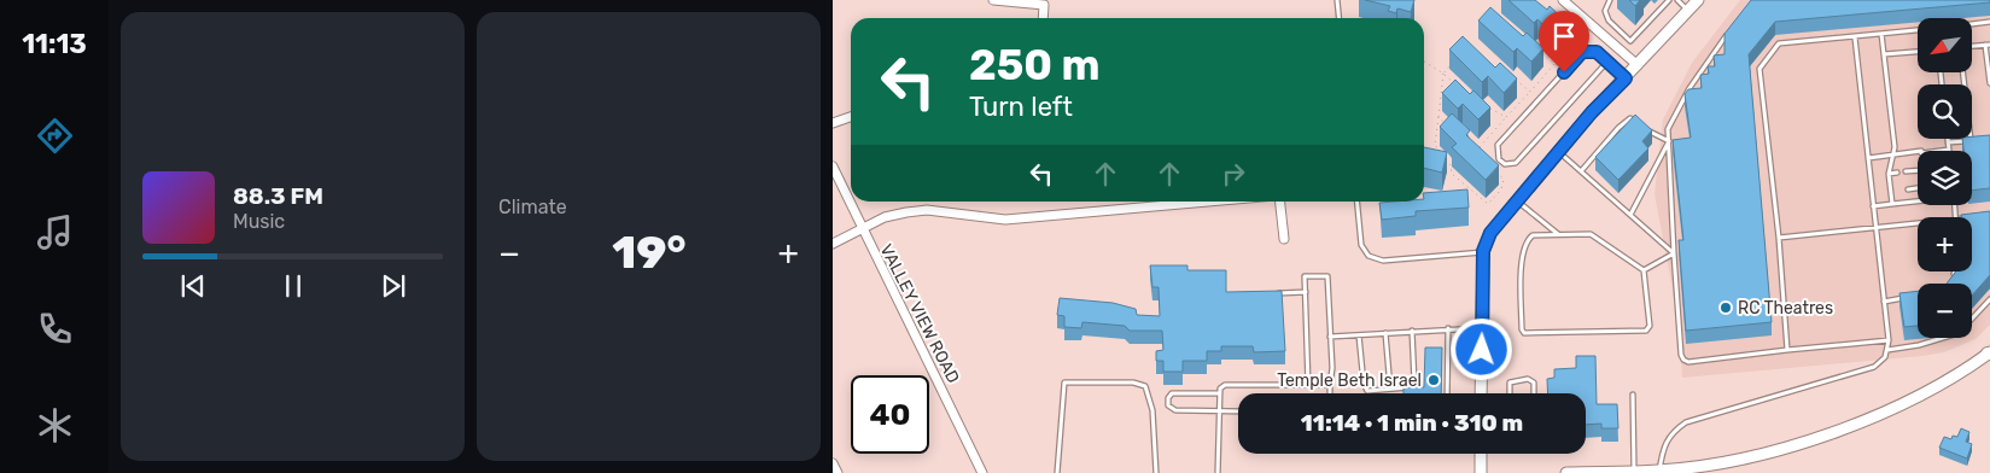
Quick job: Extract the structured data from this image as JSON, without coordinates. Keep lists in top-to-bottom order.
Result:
{
  "streets": {
    "street": ["VALLEY VIEW ROAD"]
  },
  "places": ["RC Theatres", "Temple Beth Israel"],
  "north": "bottom left",
  "page": {
    "tabs": "11:13",
    "tile": "Climate",
    "map_buttons": ["+", "−"],
    "turn": ["250 m", "Turn left"],
    "song": ["88.3 FM", "Music"],
    "heat": ["−", "19°", "+"],
    "limit": "40",
    "trip": "11:14 · 1 min · 310 m"
  }
}
